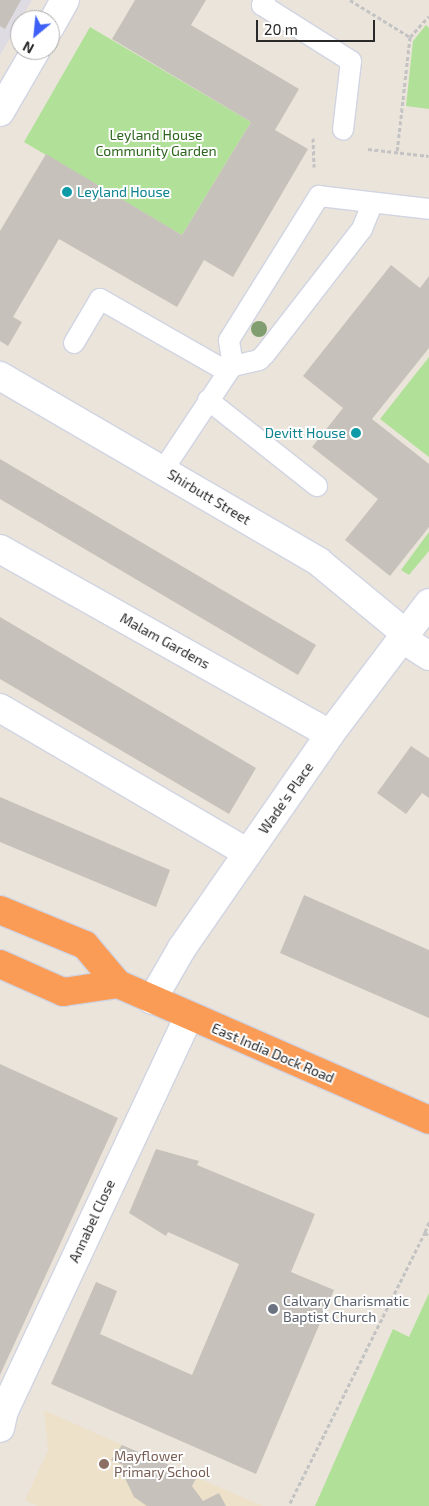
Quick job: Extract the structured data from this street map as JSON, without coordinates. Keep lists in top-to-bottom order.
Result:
{
  "streets": {
    "highway": ["East India Dock Road"],
    "street": [
      "Shirbutt Street",
      "Malam Gardens",
      "Wade's Place",
      "Annabel Close"
    ]
  },
  "crossings": [
    ["Shirbutt Street", "Wade's Place"],
    ["Malam Gardens", "Wade's Place"],
    ["Wade's Place", "East India Dock Road"],
    ["East India Dock Road", "Annabel Close"]
  ],
  "parks": ["Leyland House Community Garden"],
  "places": [
    "Leyland House",
    "Devitt House",
    "Calvary Charismatic Baptist Church",
    "Mayflower Primary School"
  ],
  "scale_bar": "20 m",
  "north": "bottom left"
}
